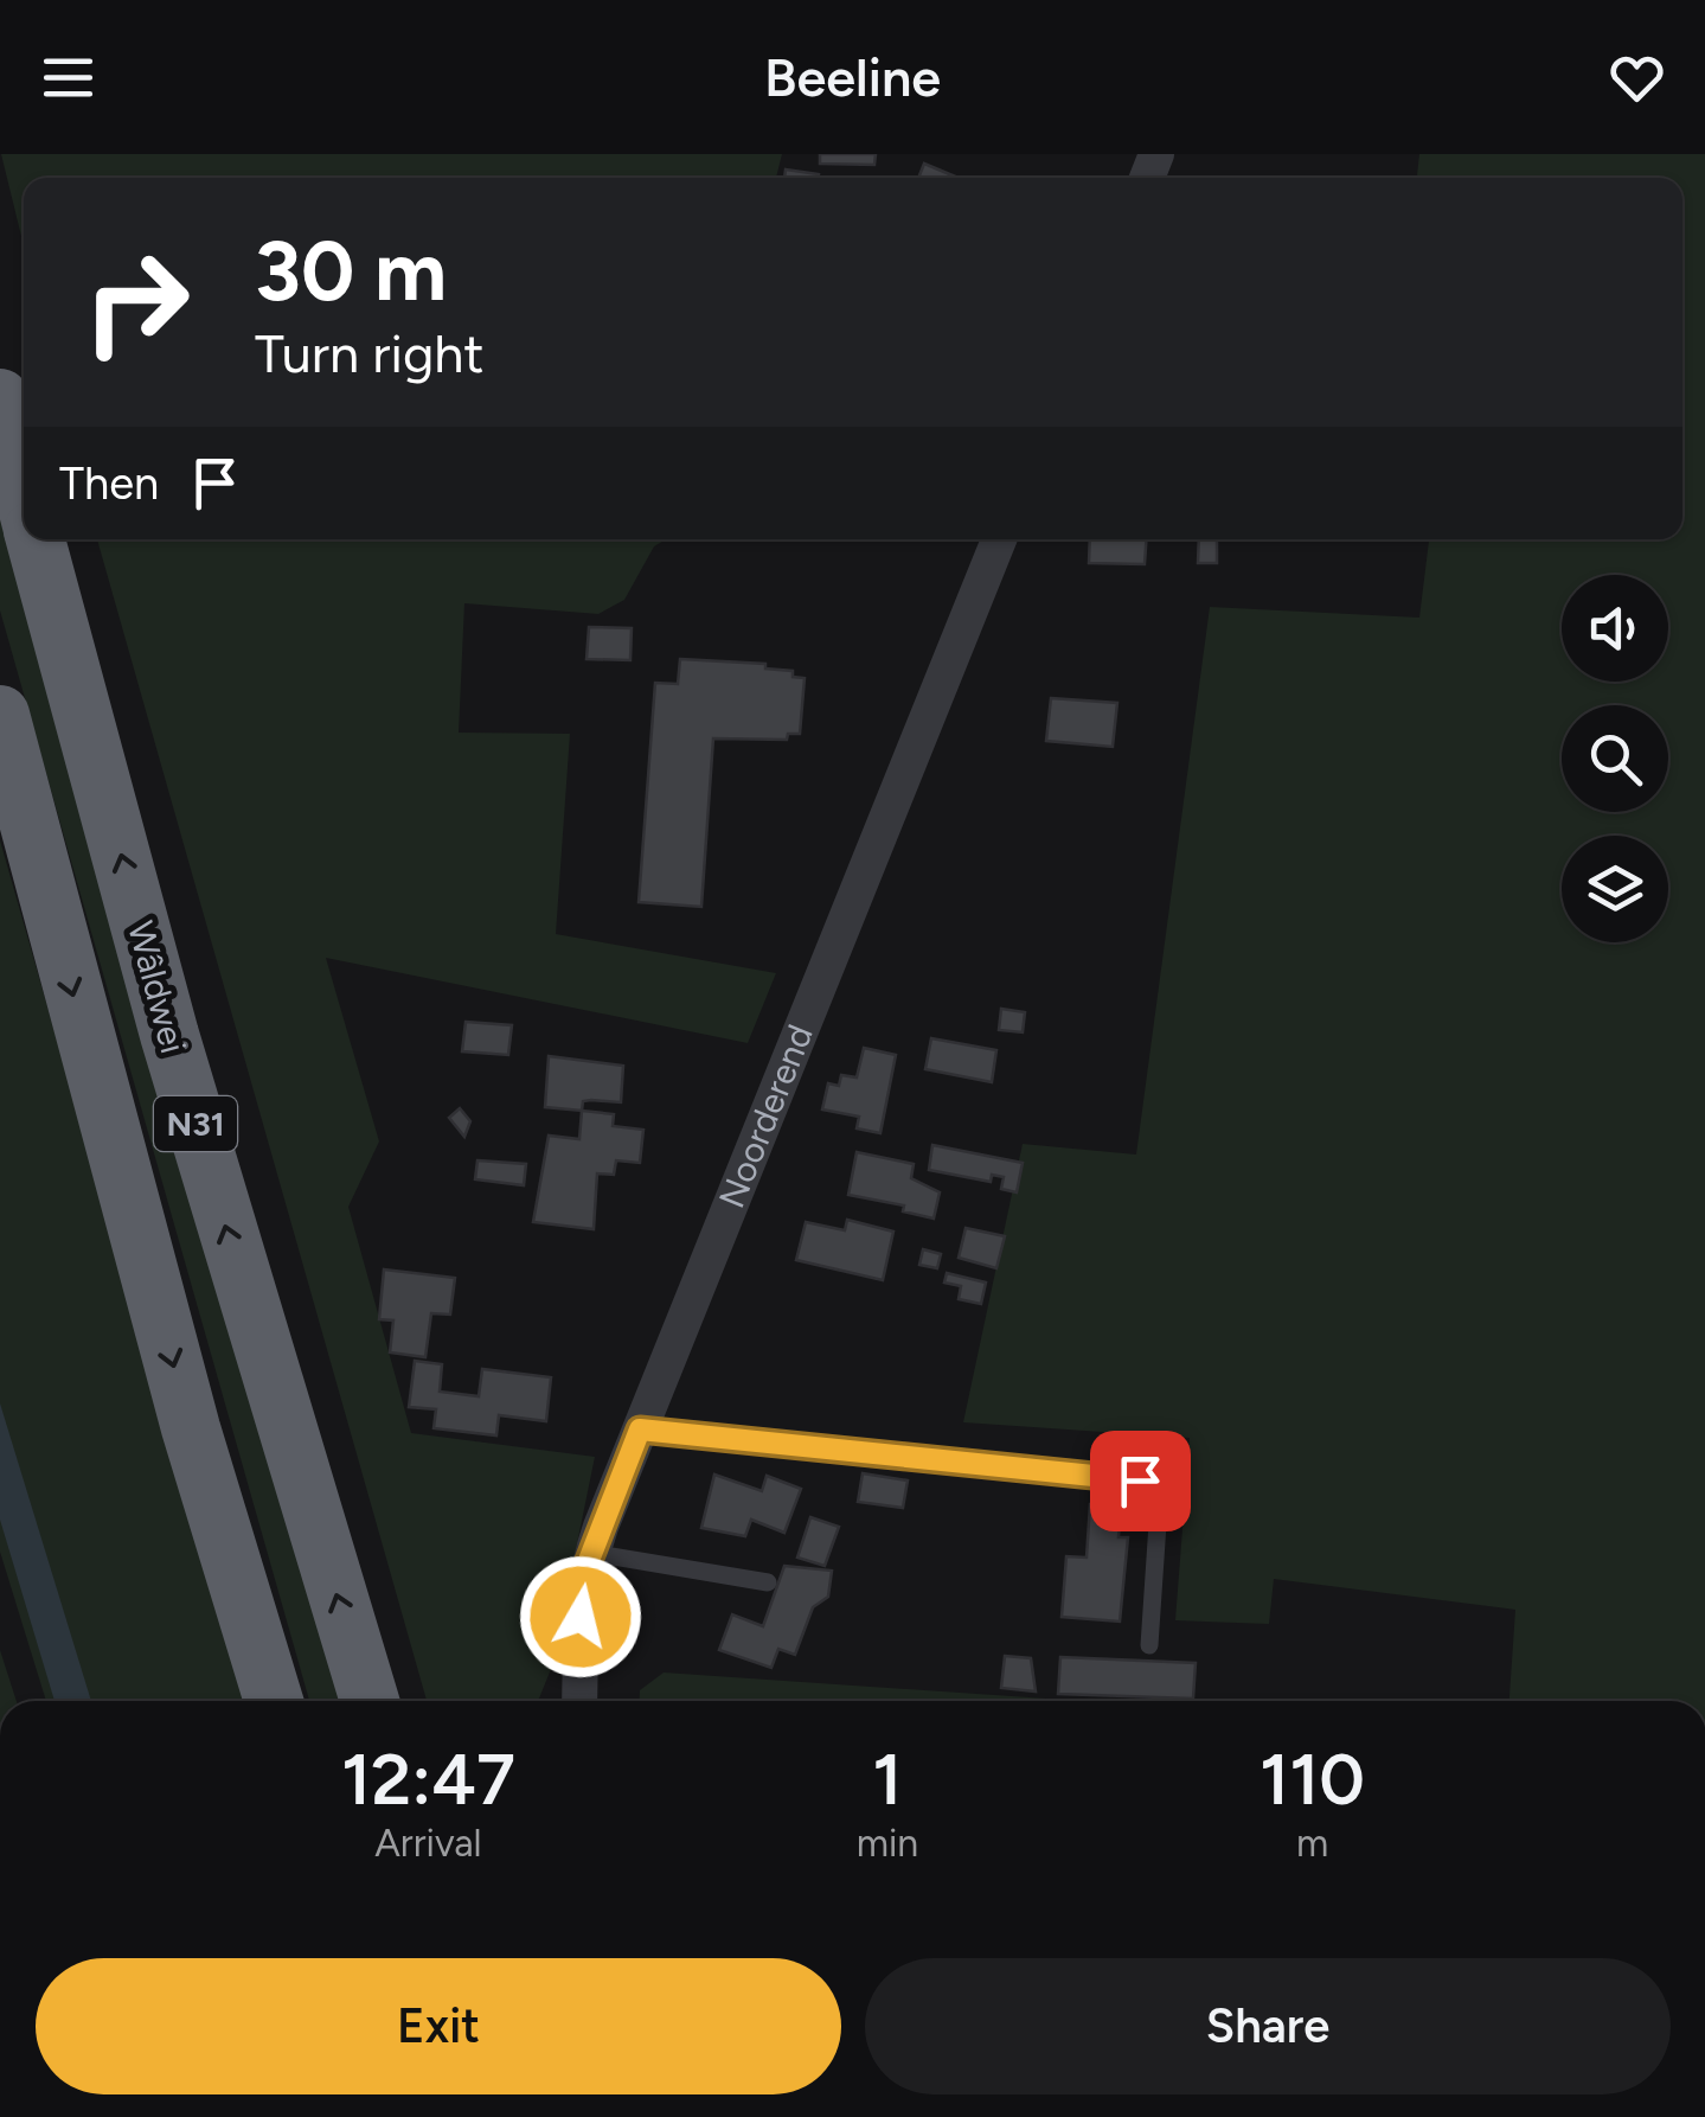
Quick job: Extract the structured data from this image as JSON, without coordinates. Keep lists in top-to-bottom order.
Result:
{
  "streets": {
    "highway": ["Wâldwei", "N31"],
    "street": ["Noorderend"]
  },
  "page": {
    "header": "Beeline",
    "turn": ["30 m", "Turn right"],
    "then": "Then",
    "eta": [
      "12:47",
      "Arrival",
      "1",
      "min",
      "110",
      "m"
    ],
    "buttons": ["Exit", "Share"]
  }
}
